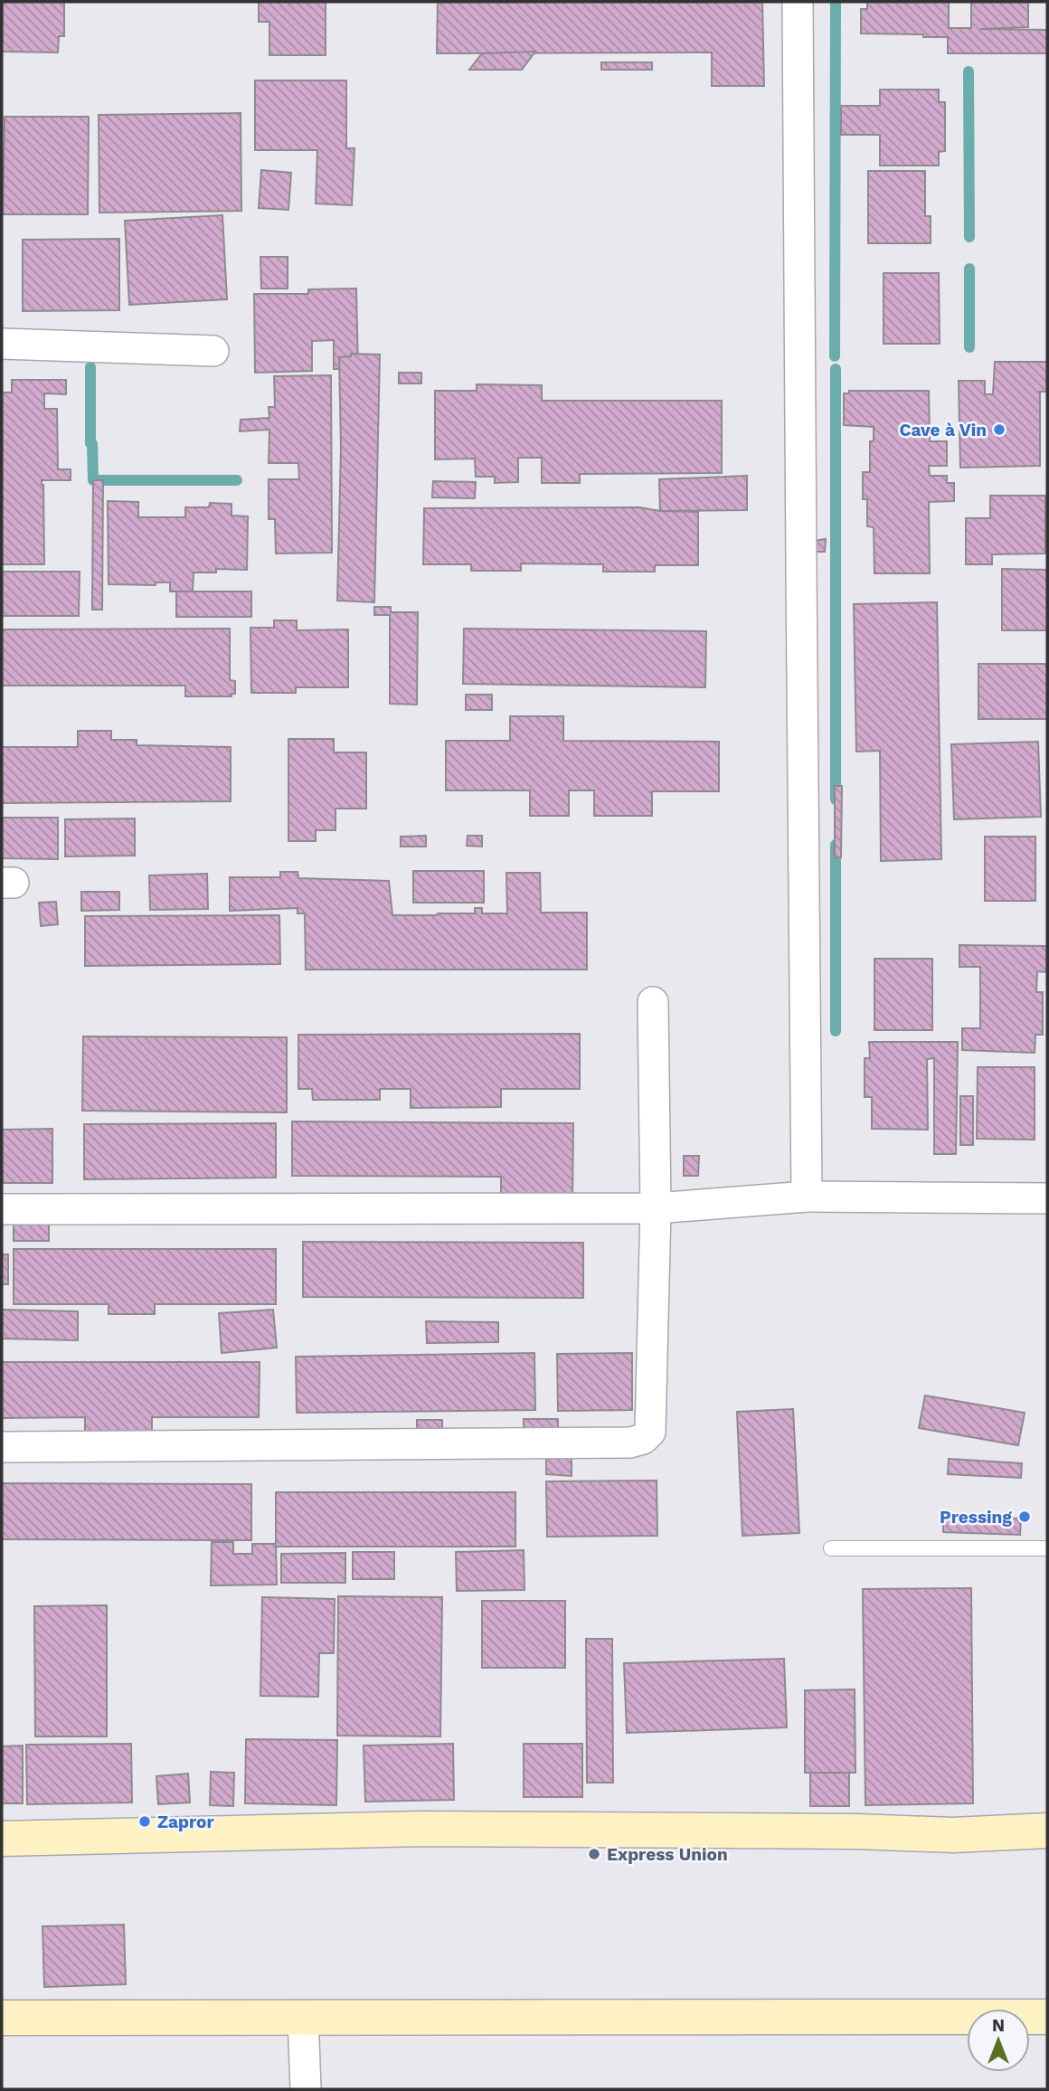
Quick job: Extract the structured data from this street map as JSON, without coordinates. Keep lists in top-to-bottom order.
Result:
{
  "places": [
    "Cave à Vin",
    "Pressing",
    "Zapror",
    "Express Union"
  ],
  "north": "top"
}
